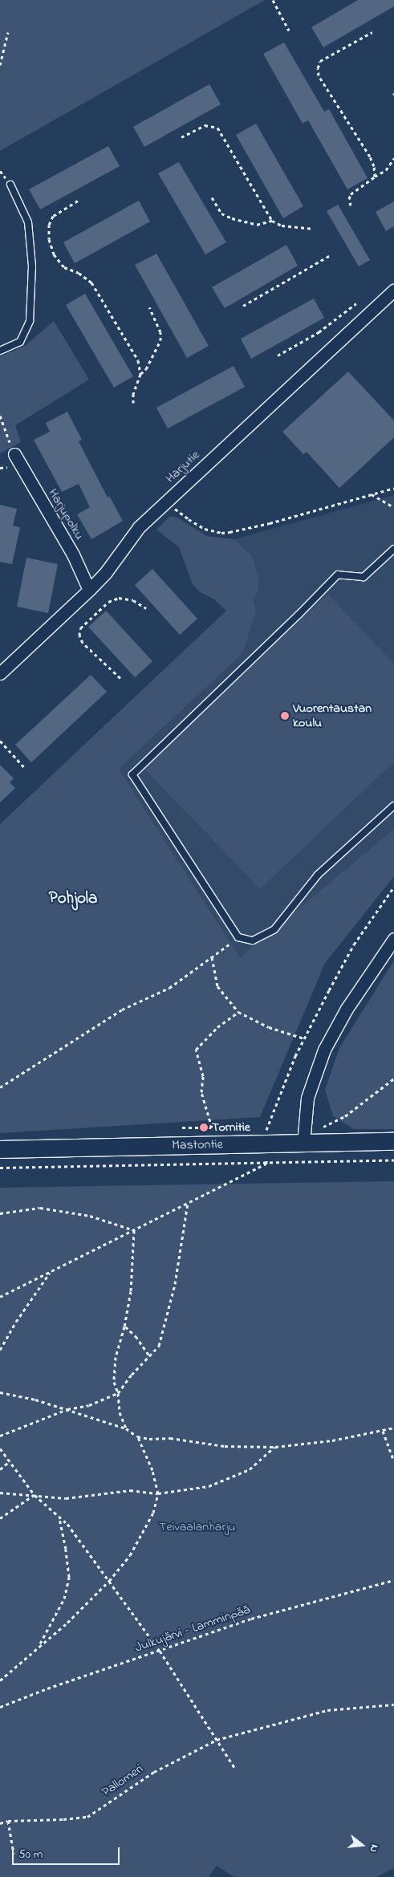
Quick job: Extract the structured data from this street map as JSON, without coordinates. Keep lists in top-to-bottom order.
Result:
{
  "streets": {
    "main road": ["Mastontie"],
    "street": ["Harjutie", "Harjupolku"],
    "path": ["Julkujärvi - Lamminpää", "Pallomeri"]
  },
  "crossings": [
    ["Harjutie", "Harjupolku"]
  ],
  "districts": ["Pohjola"],
  "parks": ["Teivaalanharju"],
  "places": ["Vuorentaustan koulu", "Tornitie"],
  "scale_bar": "50 m",
  "north": "right"
}
